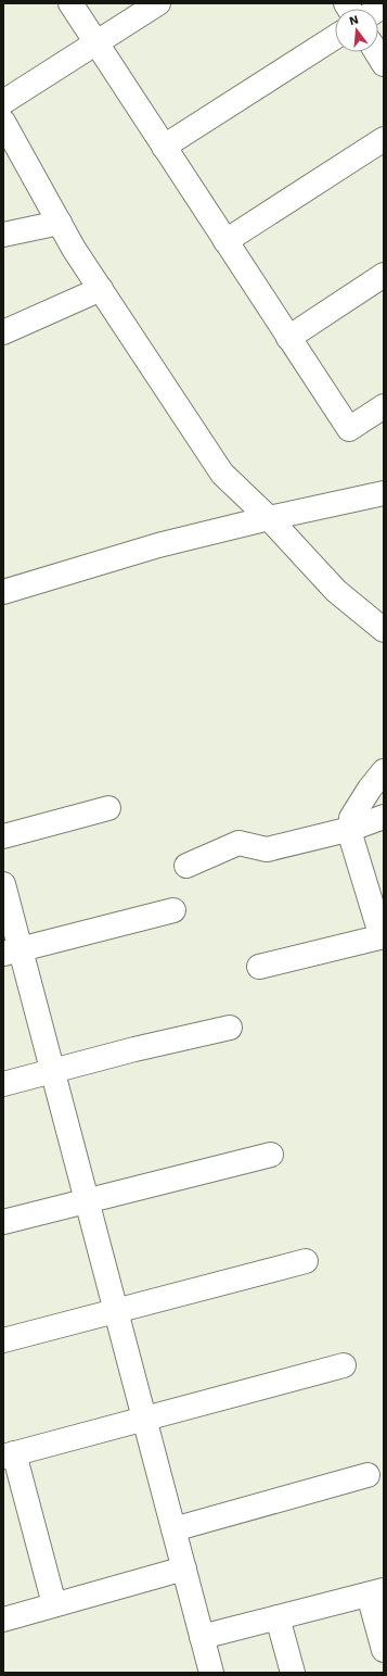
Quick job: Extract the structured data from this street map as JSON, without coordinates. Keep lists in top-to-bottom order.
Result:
{
  "north": "top"
}
